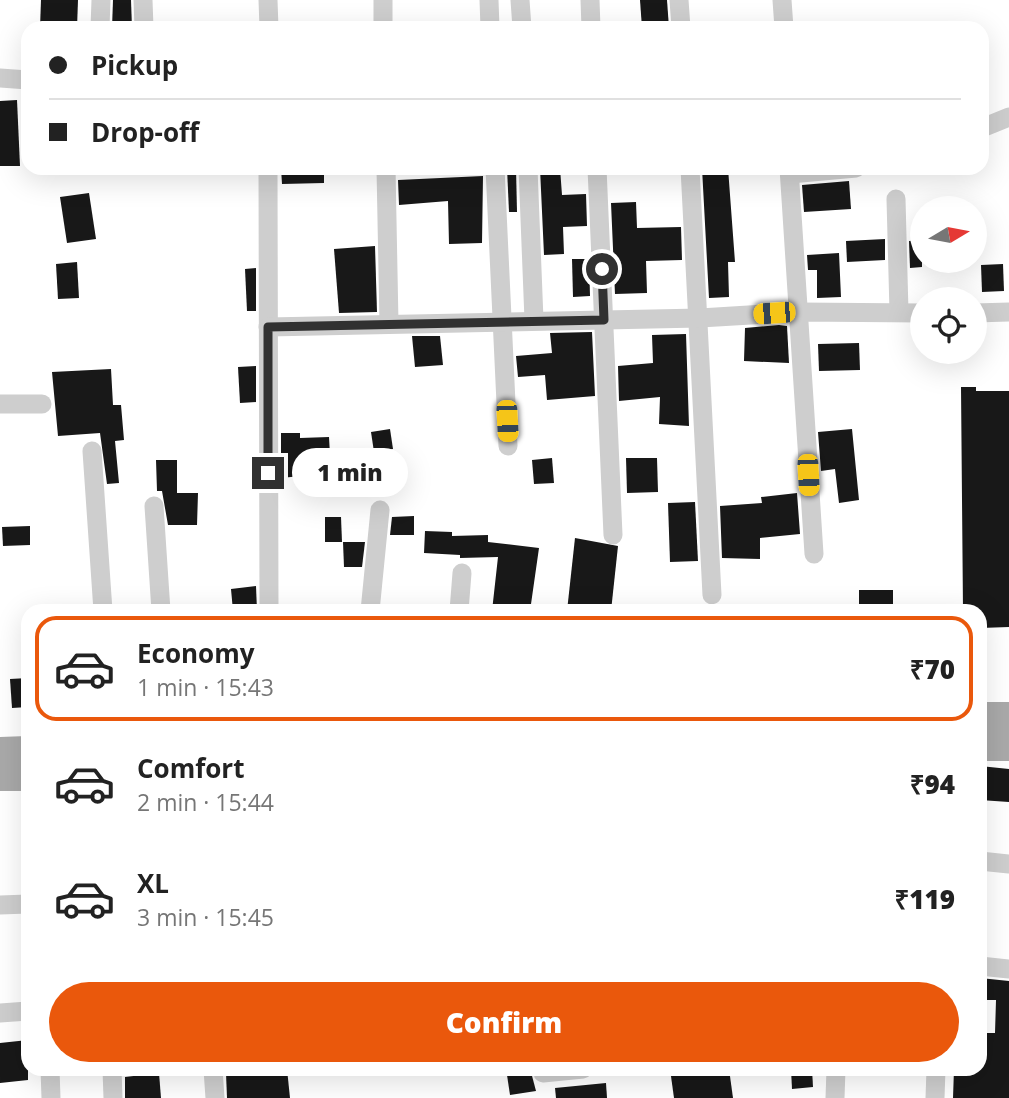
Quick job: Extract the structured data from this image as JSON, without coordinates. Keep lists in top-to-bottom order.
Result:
{
  "north": "right",
  "page": {
    "banner": ["Pickup", "Drop-off"],
    "bubble": "1 min",
    "list": [
      {
        "name": "Economy",
        "note": "1 min · 15:43",
        "value": "₹70"
      },
      {
        "name": "Comfort",
        "note": "2 min · 15:44",
        "value": "₹94"
      },
      {
        "name": "XL",
        "note": "3 min · 15:45",
        "value": "₹119"
      }
    ],
    "buttons": "Confirm"
  }
}
